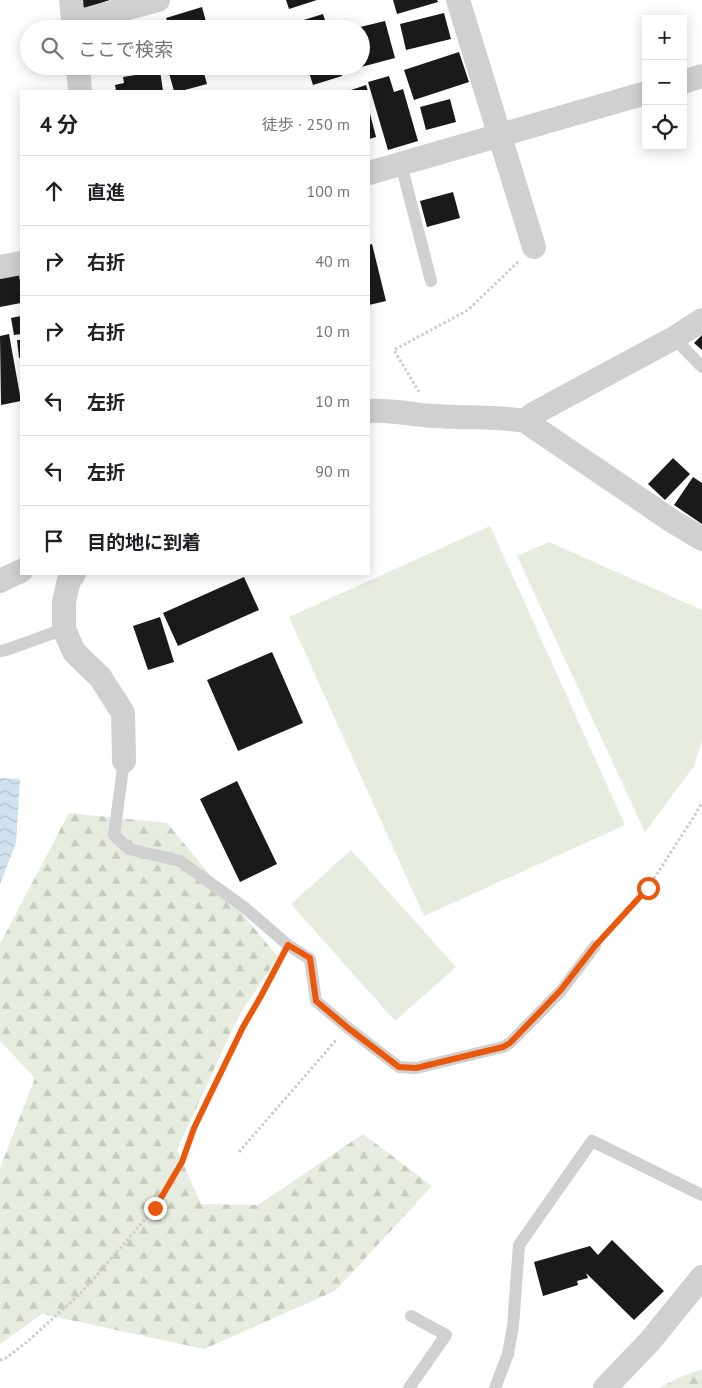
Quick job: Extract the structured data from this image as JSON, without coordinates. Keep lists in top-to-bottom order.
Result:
{
  "page": {
    "map_buttons": ["+", "−"],
    "search": "ここで検索",
    "heading": ["4 分", "徒歩 · 250 m"],
    "list": [
      ["直進", "100 m"],
      ["右折", "40 m"],
      ["右折", "10 m"],
      ["左折", "10 m"],
      ["左折", "90 m"],
      "目的地に到着"
    ]
  }
}
